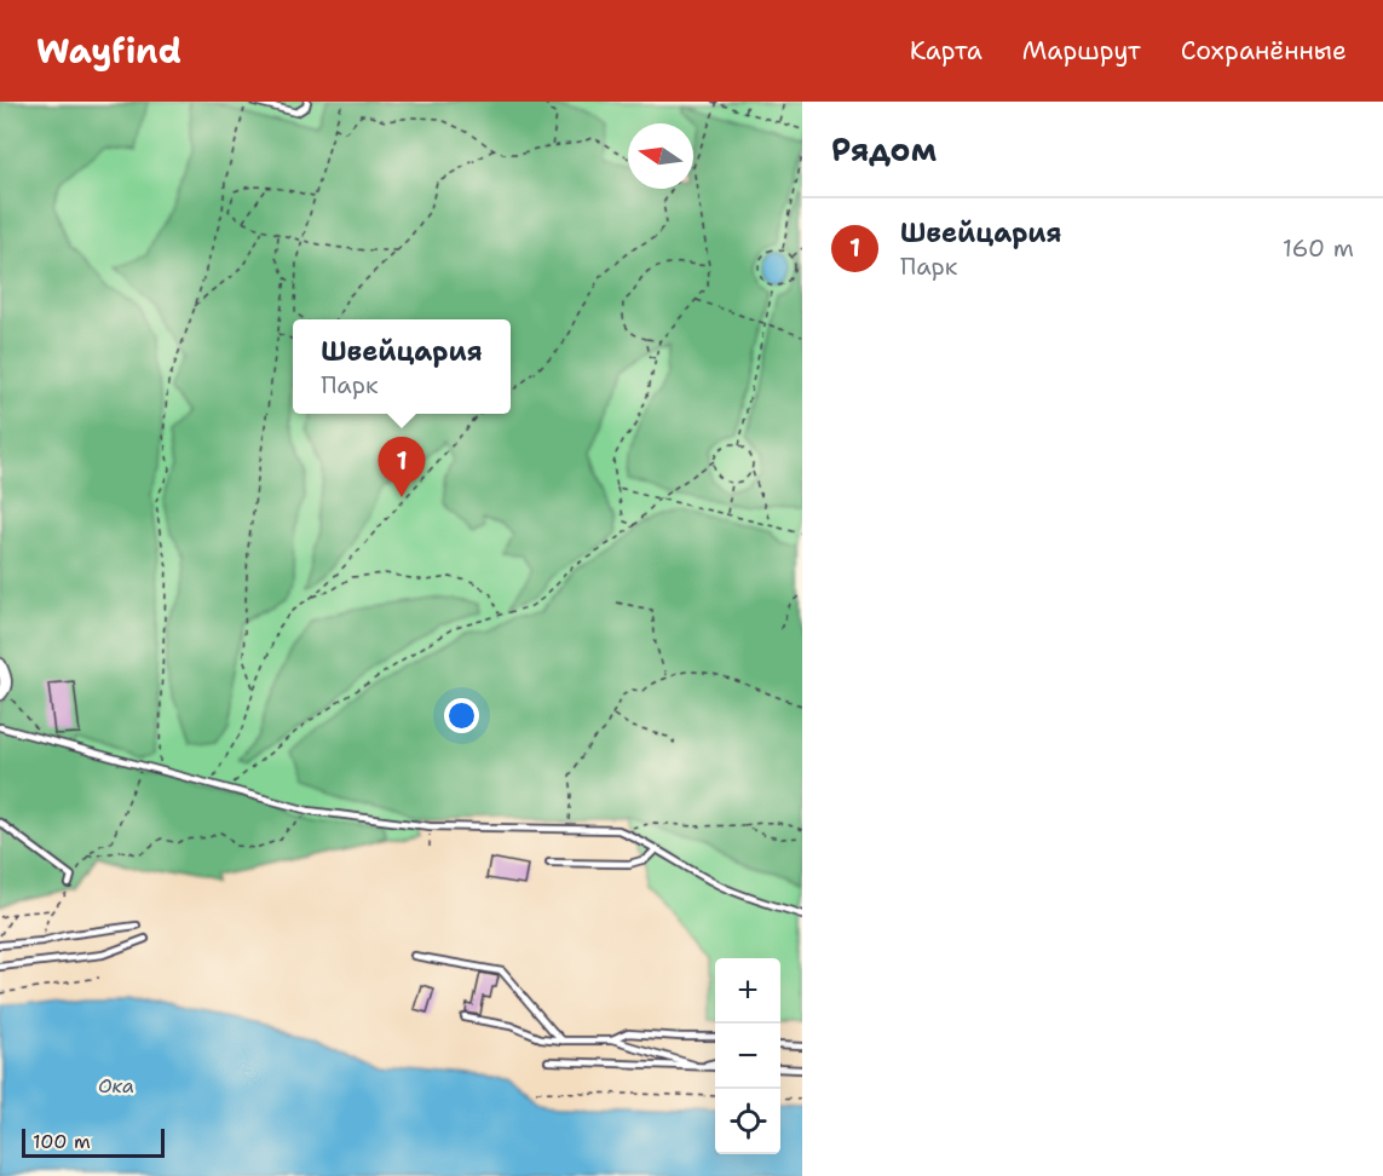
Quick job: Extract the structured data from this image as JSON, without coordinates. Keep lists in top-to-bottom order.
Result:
{
  "water": ["Ока"],
  "scale_bar": "100 m",
  "north": "left",
  "page": {
    "header": "Wayfind",
    "nav": ["Карта", "Маршрут", "Сохранённые"],
    "heading": "Рядом",
    "list": [
      {
        "mark": "1",
        "name": "Швейцария",
        "note": "Парк",
        "value": "160 m"
      }
    ],
    "popup": ["Швейцария", "Парк"],
    "pins": "1",
    "map_buttons": ["+", "−"],
    "scale": "100 m"
  }
}
